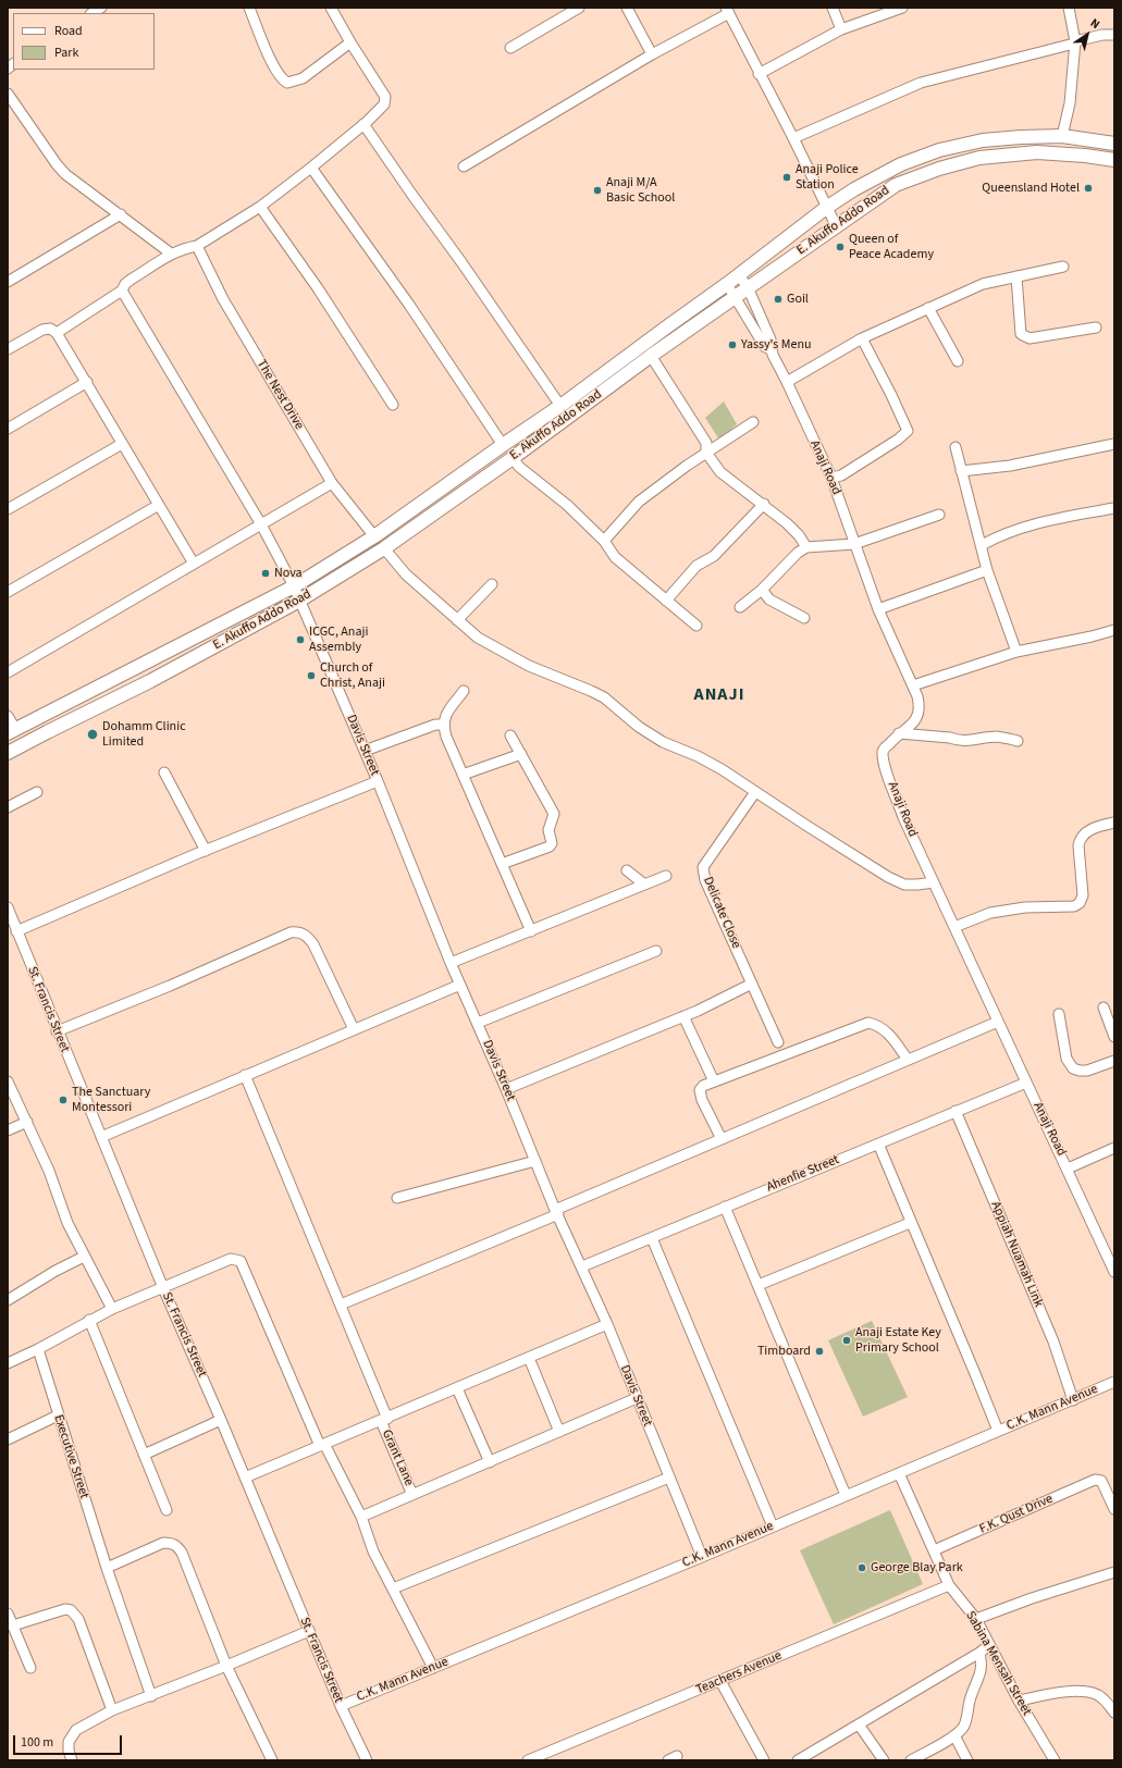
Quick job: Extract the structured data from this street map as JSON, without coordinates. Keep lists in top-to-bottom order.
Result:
{
  "streets": {
    "main road": ["E. Akuffo Addo Road"],
    "street": [
      "The Nest Drive",
      "Anaji Road",
      "Davis Street",
      "Delicate Close",
      "St. Francis Street",
      "Ahenfie Street",
      "Appiah Nuamah Link",
      "C.K. Mann Avenue",
      "Executive Street",
      "Grant Lane",
      "F.K. Qust Drive",
      "Sabina Mensah Street",
      "Teachers Avenue"
    ]
  },
  "crossings": [
    ["E. Akuffo Addo Road", "The Nest Drive"],
    ["E. Akuffo Addo Road", "Anaji Road"],
    ["E. Akuffo Addo Road", "Davis Street"],
    ["Anaji Road", "Ahenfie Street"],
    ["Davis Street", "Ahenfie Street"],
    ["Davis Street", "C.K. Mann Avenue"],
    ["St. Francis Street", "C.K. Mann Avenue"],
    ["Ahenfie Street", "Appiah Nuamah Link"],
    ["Appiah Nuamah Link", "C.K. Mann Avenue"],
    ["C.K. Mann Avenue", "Sabina Mensah Street"],
    ["F.K. Qust Drive", "Sabina Mensah Street"],
    ["Sabina Mensah Street", "Teachers Avenue"]
  ],
  "districts": ["ANAJI"],
  "places": [
    "Anaji Police Station",
    "Queensland Hotel",
    "Anaji M/A Basic School",
    "Queen of Peace Academy",
    "Goil",
    "Yassy's Menu",
    "Nova",
    "ICGC, Anaji Assembly",
    "Church of Christ, Anaji",
    "Dohamm Clinic Limited",
    "The Sanctuary Montessori",
    "Anaji Estate Key Primary School",
    "Timboard",
    "George Blay Park"
  ],
  "legend": ["Road", "Park"],
  "scale_bar": "100 m",
  "north": "top right"
}
